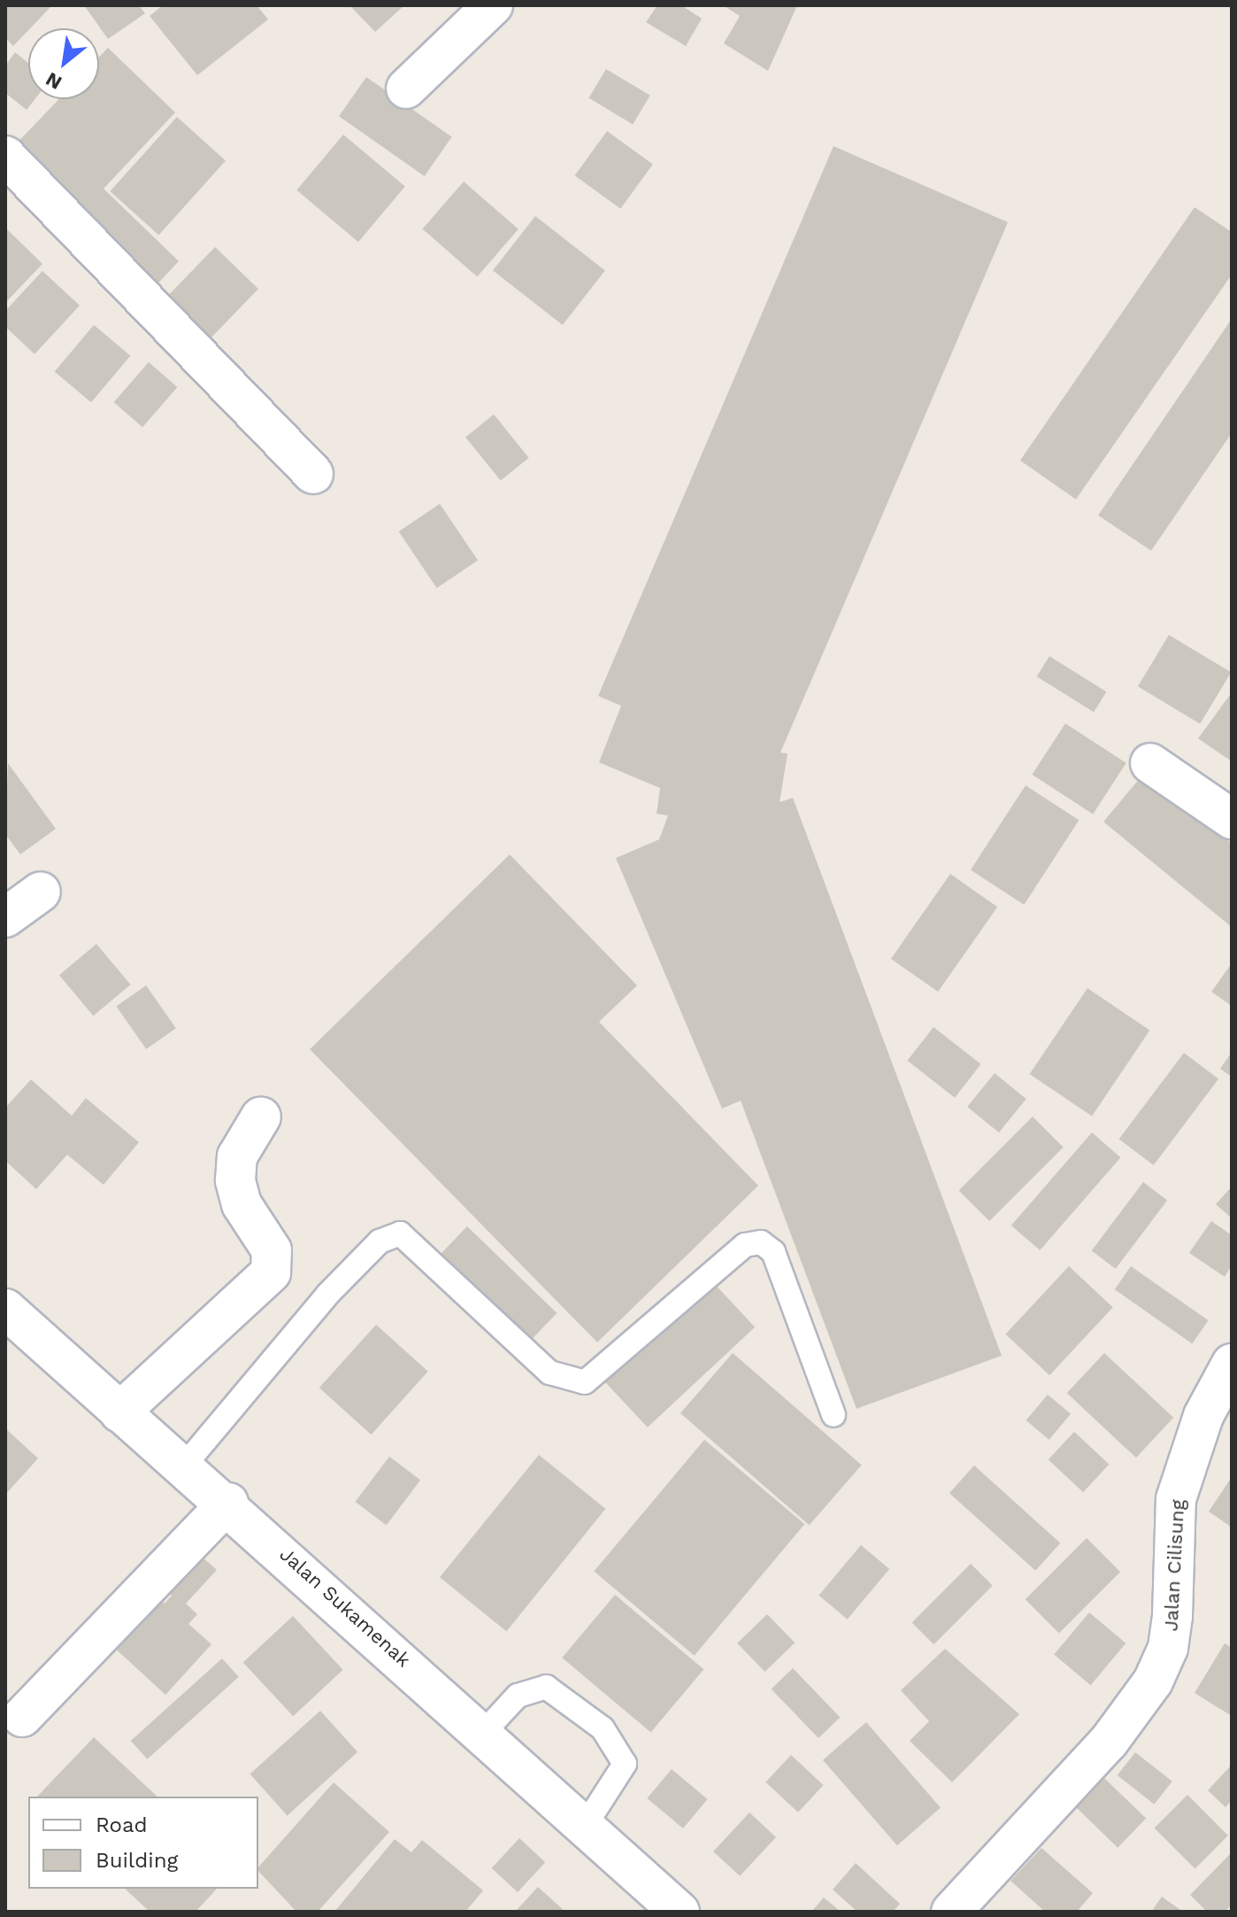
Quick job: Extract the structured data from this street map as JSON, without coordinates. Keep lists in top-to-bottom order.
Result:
{
  "streets": {
    "street": ["Jalan Cilisung", "Jalan Sukamenak"]
  },
  "legend": ["Road", "Building"],
  "north": "bottom left"
}
